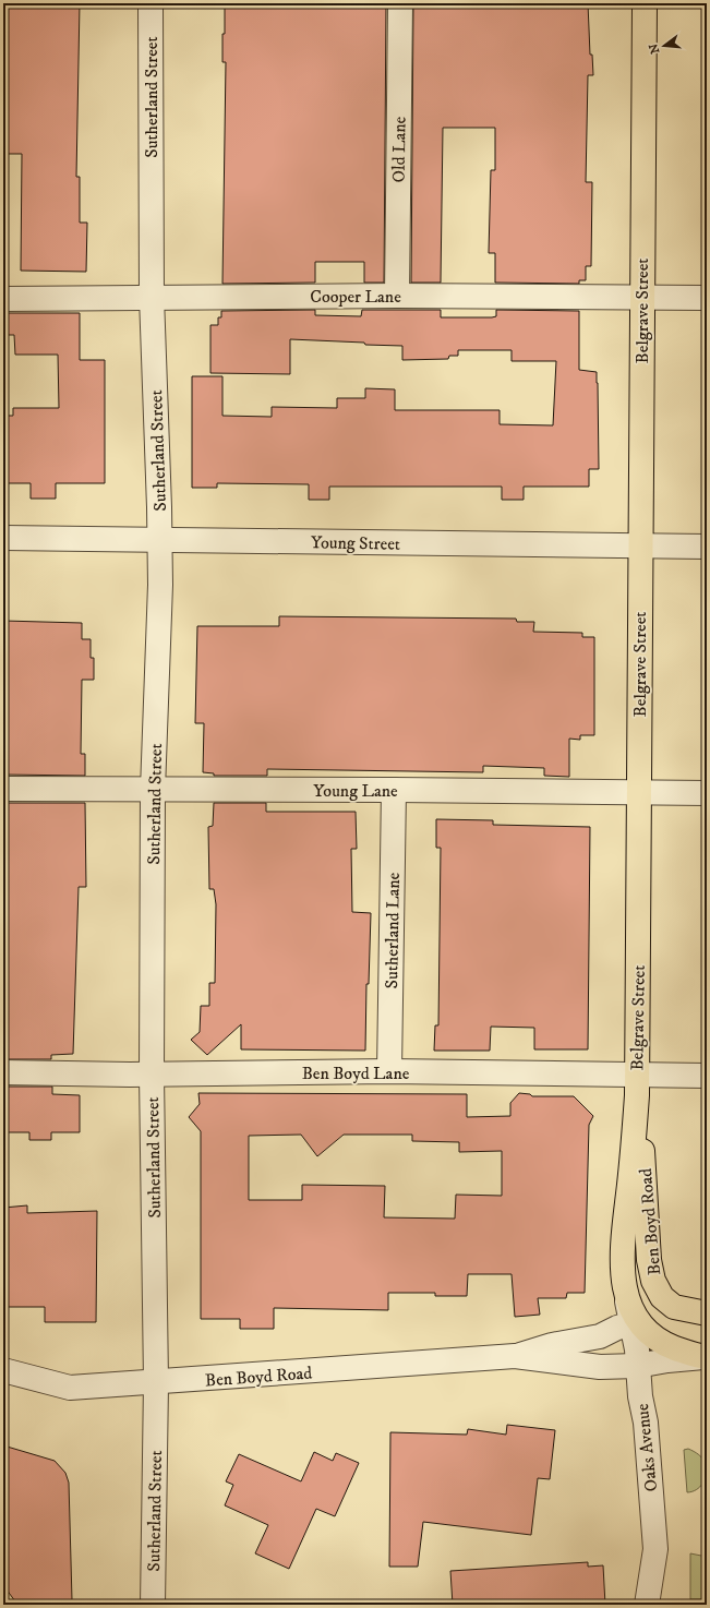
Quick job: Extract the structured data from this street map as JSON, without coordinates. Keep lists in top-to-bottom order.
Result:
{
  "streets": {
    "main road": ["Belgrave Street", "Ben Boyd Road"],
    "street": [
      "Sutherland Street",
      "Old Lane",
      "Cooper Lane",
      "Young Street",
      "Young Lane",
      "Sutherland Lane",
      "Ben Boyd Lane",
      "Oaks Avenue"
    ]
  },
  "crossings": [
    ["Sutherland Street", "Cooper Lane"],
    ["Sutherland Street", "Young Street"],
    ["Sutherland Street", "Young Lane"],
    ["Sutherland Street", "Ben Boyd Lane"],
    ["Sutherland Street", "Ben Boyd Road"],
    ["Old Lane", "Cooper Lane"],
    ["Cooper Lane", "Belgrave Street"],
    ["Belgrave Street", "Young Street"],
    ["Belgrave Street", "Young Lane"],
    ["Belgrave Street", "Ben Boyd Lane"],
    ["Belgrave Street", "Ben Boyd Road"],
    ["Belgrave Street", "Oaks Avenue"],
    ["Young Lane", "Sutherland Lane"],
    ["Sutherland Lane", "Ben Boyd Lane"],
    ["Ben Boyd Lane", "Ben Boyd Road"],
    ["Ben Boyd Road", "Oaks Avenue"]
  ],
  "north": "left"
}
